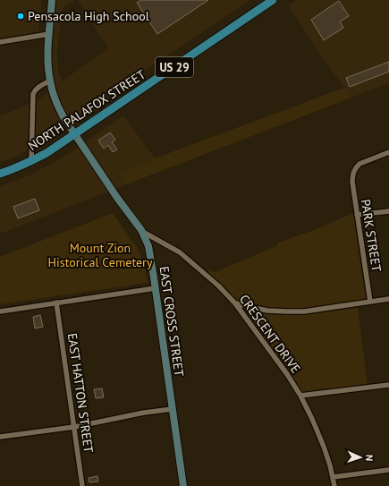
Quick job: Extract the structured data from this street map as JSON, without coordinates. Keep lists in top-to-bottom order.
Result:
{
  "streets": {
    "main road": ["US 29", "NORTH PALAFOX STREET"],
    "street": [
      "PARK STREET",
      "EAST CROSS STREET",
      "CRESCENT DRIVE",
      "EAST HATTON STREET"
    ]
  },
  "crossings": [
    ["NORTH PALAFOX STREET", "EAST CROSS STREET"],
    ["EAST CROSS STREET", "CRESCENT DRIVE"]
  ],
  "parks": ["Mount Zion Historical Cemetery"],
  "places": ["Pensacola High School"],
  "north": "right"
}
